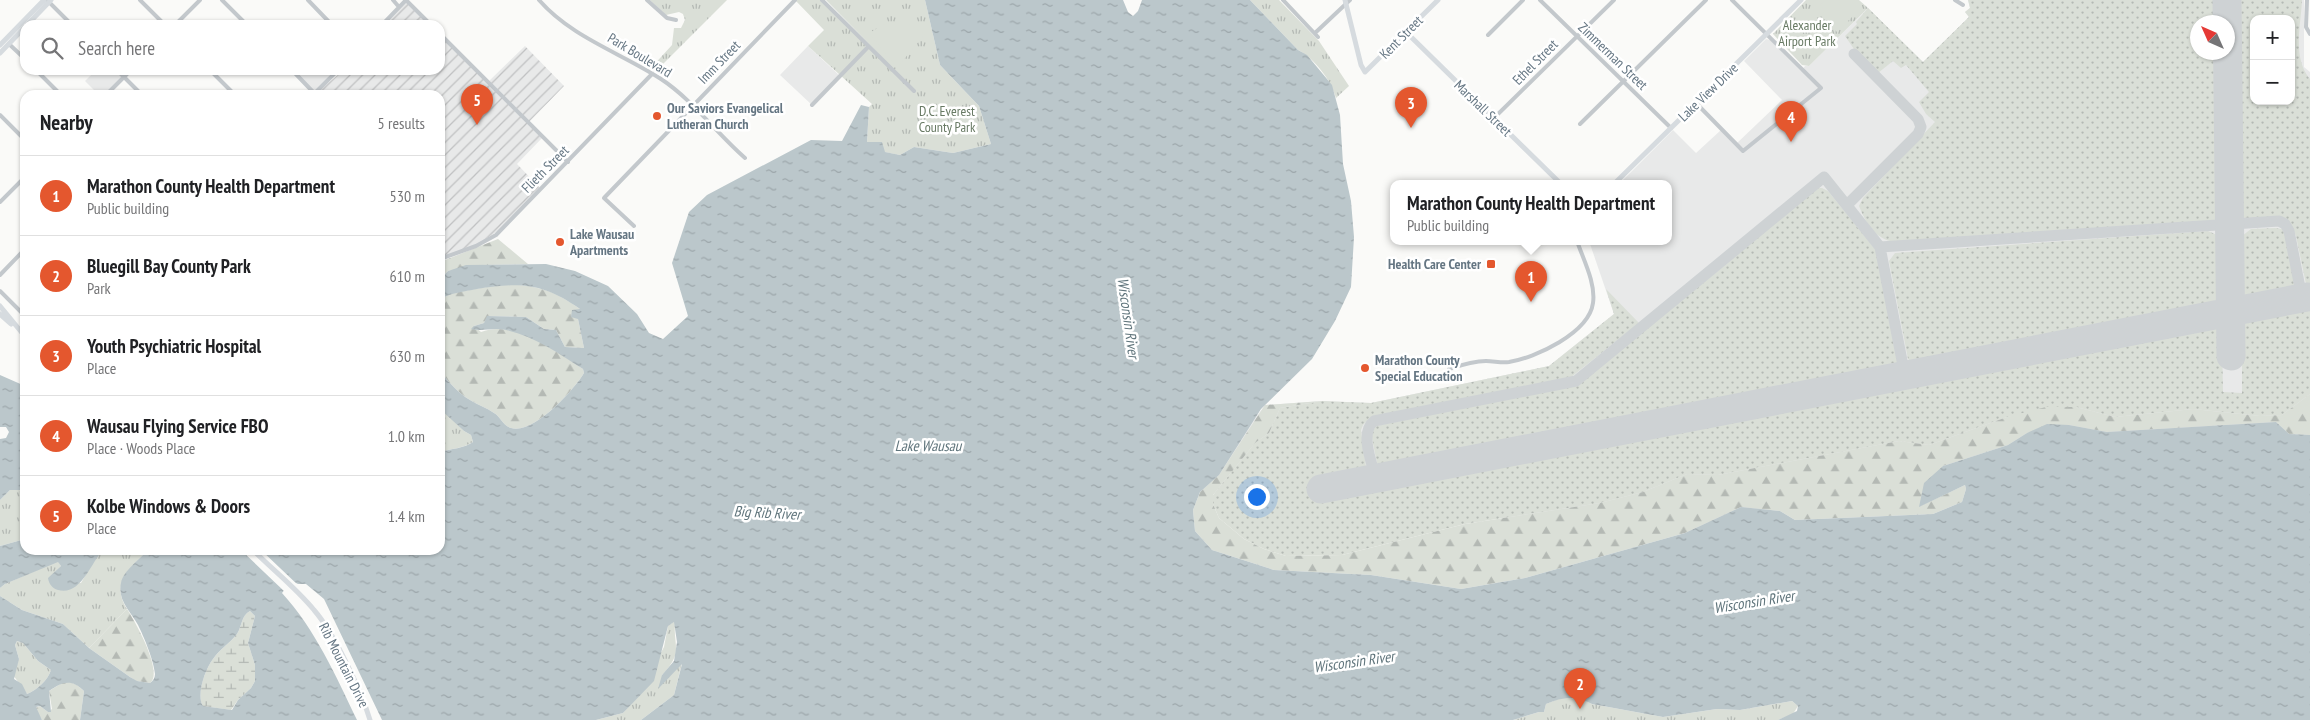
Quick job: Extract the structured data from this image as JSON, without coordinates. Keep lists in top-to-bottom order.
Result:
{
  "streets": {
    "street": [
      "Kent Street",
      "Park Boulevard",
      "Zimmerman Street",
      "Imm Street",
      "Ethel Street",
      "Lake View Drive",
      "Marshall Street",
      "Flieth Street",
      "Rib Mountain Drive"
    ]
  },
  "crossings": [
    ["Kent Street", "Marshall Street"],
    ["Park Boulevard", "Imm Street"],
    ["Park Boulevard", "Flieth Street"],
    ["Zimmerman Street", "Ethel Street"],
    ["Zimmerman Street", "Lake View Drive"],
    ["Ethel Street", "Marshall Street"]
  ],
  "water": ["Wisconsin River", "Lake Wausau", "Big Rib River"],
  "parks": ["Alexander Airport Park", "D.C. Everest County Park"],
  "places": {
    "other": ["Our Saviors Evangelical Lutheran Church", "Lake Wausau Apartments", "Marathon County Special Education"],
    "transit": ["Health Care Center"]
  },
  "north": "top left",
  "page": {
    "map_buttons": ["+", "−"],
    "search": "Search here",
    "pins": [
      "5",
      "3",
      "4",
      "1",
      "2"
    ],
    "heading": ["Nearby", "5 results"],
    "list": [
      {
        "mark": "1",
        "name": "Marathon County Health Department",
        "note": "Public building",
        "value": "530 m"
      },
      {
        "mark": "2",
        "name": "Bluegill Bay County Park",
        "note": "Park",
        "value": "610 m"
      },
      {
        "mark": "3",
        "name": "Youth Psychiatric Hospital",
        "note": "Place",
        "value": "630 m"
      },
      {
        "mark": "4",
        "name": "Wausau Flying Service FBO",
        "note": "Place · Woods Place",
        "value": "1.0 km"
      },
      {
        "mark": "5",
        "name": "Kolbe Windows & Doors",
        "note": "Place",
        "value": "1.4 km"
      }
    ],
    "popup": ["Marathon County Health Department", "Public building"]
  }
}
